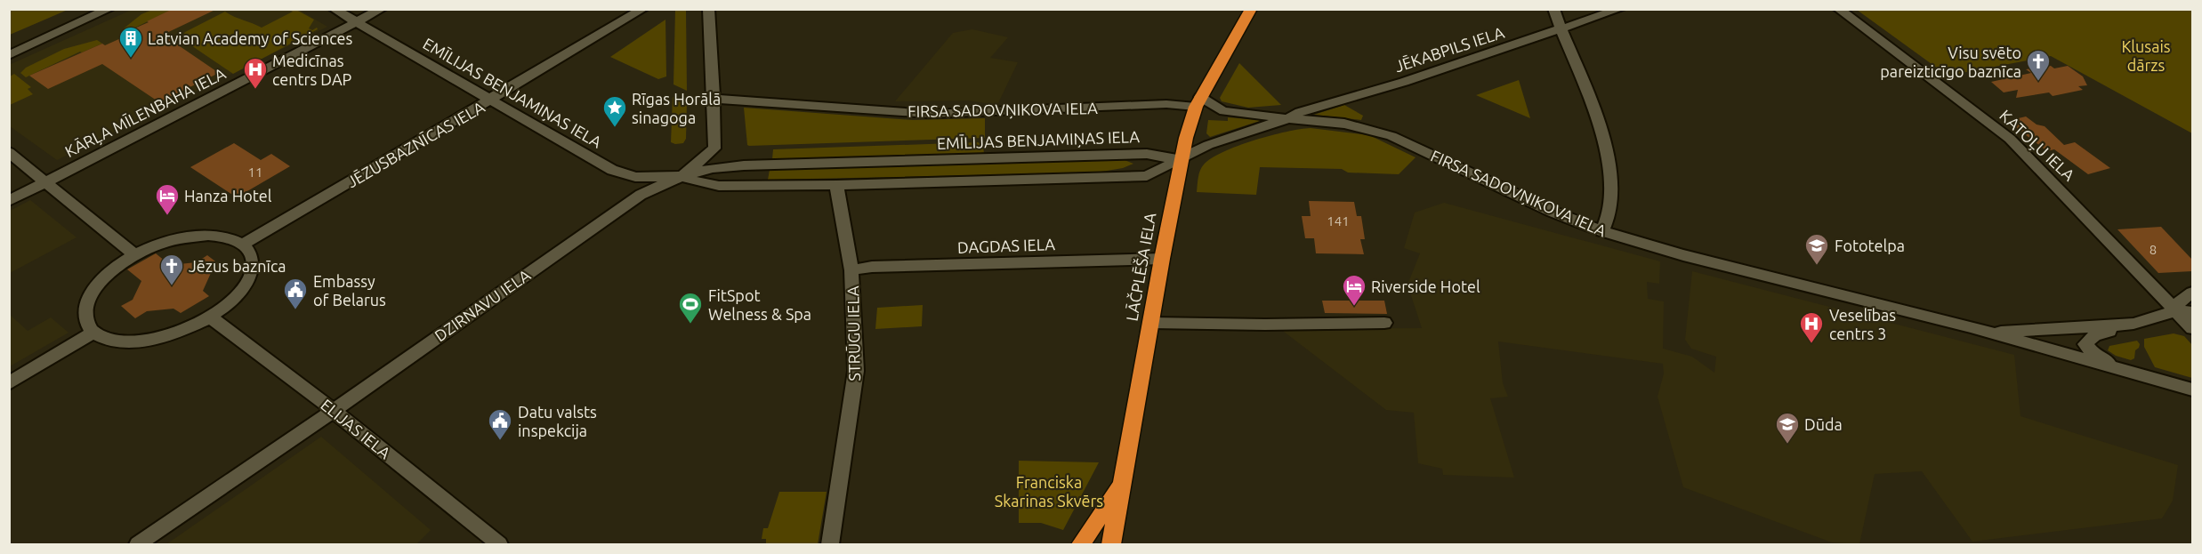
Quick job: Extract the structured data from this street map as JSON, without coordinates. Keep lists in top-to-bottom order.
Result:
{
  "streets": {
    "highway": ["LĀČPLĒŠA IELA"],
    "street": [
      "JĒKABPILS IELA",
      "EMĪLIJAS BENJAMIŅAS IELA",
      "FIRSA SADOVŅIKOVA IELA",
      "KĀRĻA MĪLENBAHA IELA",
      "JĒZUSBAZNĪCAS IELA",
      "KATOĻU IELA",
      "DAGDAS IELA",
      "DZIRNAVU IELA",
      "STRŪGU IELA",
      "ELIJAS IELA"
    ]
  },
  "crossings": [
    ["JĒKABPILS IELA", "FIRSA SADOVŅIKOVA IELA"],
    ["EMĪLIJAS BENJAMIŅAS IELA", "FIRSA SADOVŅIKOVA IELA"],
    ["EMĪLIJAS BENJAMIŅAS IELA", "KĀRĻA MĪLENBAHA IELA"],
    ["EMĪLIJAS BENJAMIŅAS IELA", "JĒZUSBAZNĪCAS IELA"],
    ["EMĪLIJAS BENJAMIŅAS IELA", "LĀČPLĒŠA IELA"],
    ["EMĪLIJAS BENJAMIŅAS IELA", "DZIRNAVU IELA"],
    ["EMĪLIJAS BENJAMIŅAS IELA", "STRŪGU IELA"],
    ["FIRSA SADOVŅIKOVA IELA", "KATOĻU IELA"],
    ["FIRSA SADOVŅIKOVA IELA", "LĀČPLĒŠA IELA"],
    ["FIRSA SADOVŅIKOVA IELA", "DZIRNAVU IELA"],
    ["DAGDAS IELA", "LĀČPLĒŠA IELA"],
    ["DAGDAS IELA", "STRŪGU IELA"],
    ["DZIRNAVU IELA", "ELIJAS IELA"]
  ],
  "parks": ["Klusais dārzs", "Franciska Skarinas Skvērs"],
  "places": {
    "building": ["Latvian Academy of Sciences"],
    "church": ["Visu svēto pareizticīgo baznīca", "Jēzus baznīca"],
    "hospital": ["Medicīnas centrs DAP", "Veselības centrs 3"],
    "place": ["Rīgas Horālā sinagoga"],
    "hotel": ["Hanza Hotel", "Riverside Hotel"],
    "school or university": ["Fototelpa", "Dūda"],
    "public building": ["Embassy of Belarus", "Datu valsts inspekcija"],
    "sports": ["FitSpot Welness & Spa"]
  },
  "house_numbers": ["11", "141", "8"]
}
